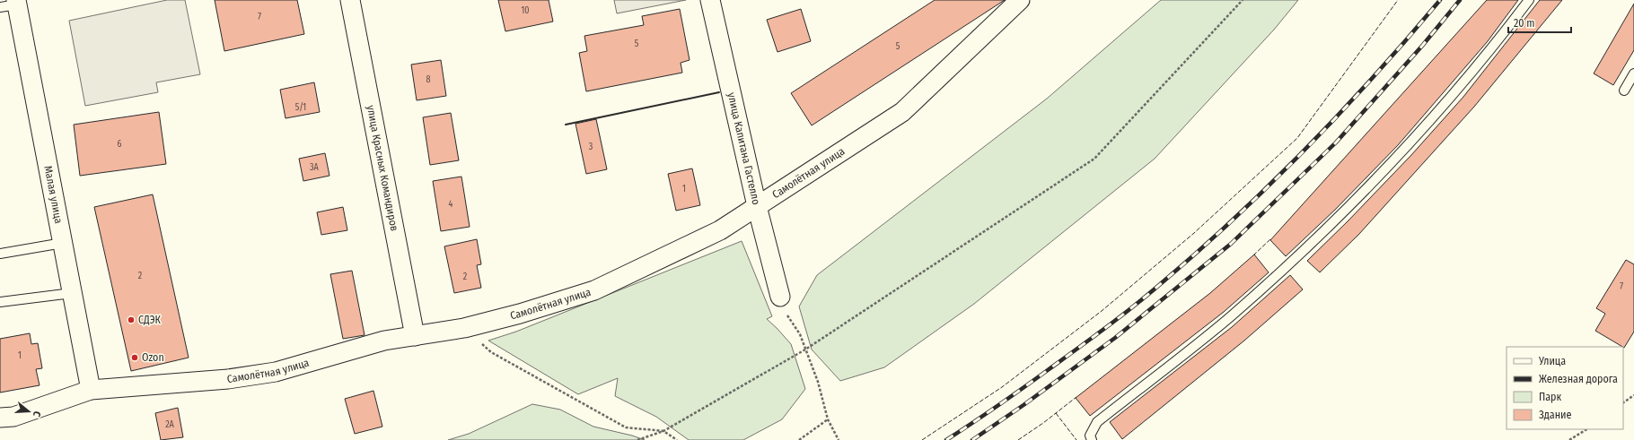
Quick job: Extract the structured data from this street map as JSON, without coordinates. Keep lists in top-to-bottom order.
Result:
{
  "streets": {
    "street": [
      "улица Капитана Гастелло",
      "улица Красных Командиров",
      "Самолётная улица",
      "Малая улица"
    ]
  },
  "crossings": [
    ["улица Капитана Гастелло", "Самолётная улица"],
    ["улица Красных Командиров", "Самолётная улица"],
    ["Самолётная улица", "Малая улица"]
  ],
  "places": ["СДЭК", "Ozon"],
  "house_numbers": [
    "10",
    "7",
    "5",
    "5",
    "8",
    "5/1",
    "6",
    "3",
    "3А",
    "1",
    "4",
    "2",
    "2",
    "7",
    "1",
    "2А"
  ],
  "legend": [
    "Улица",
    "Железная дорога",
    "Парк",
    "Здание"
  ],
  "scale_bar": "20 m",
  "north": "right"
}
